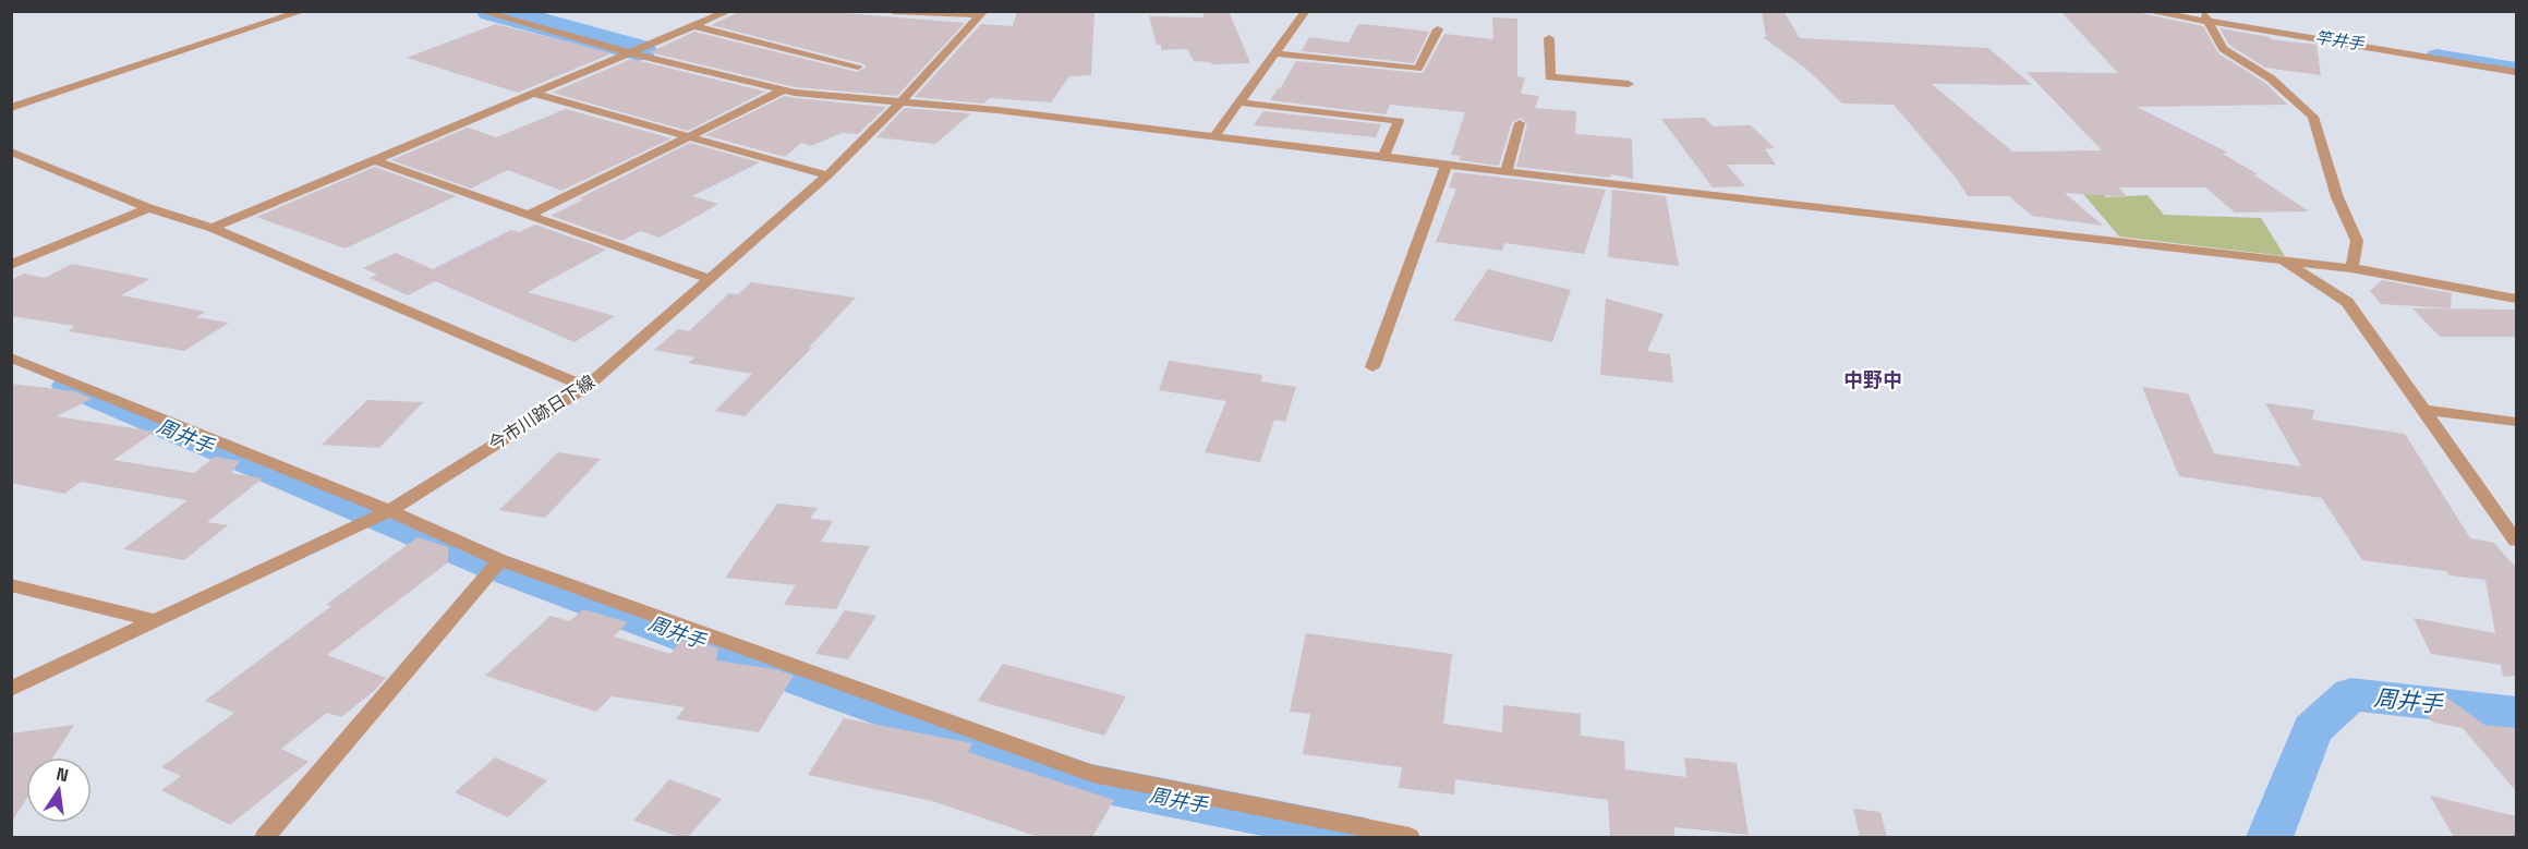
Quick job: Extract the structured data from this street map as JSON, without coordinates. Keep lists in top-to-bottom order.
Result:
{
  "streets": {
    "street": ["今市川跡日下線"]
  },
  "districts": ["中野中"],
  "water": ["竿井手", "周井手"],
  "north": "top"
}
